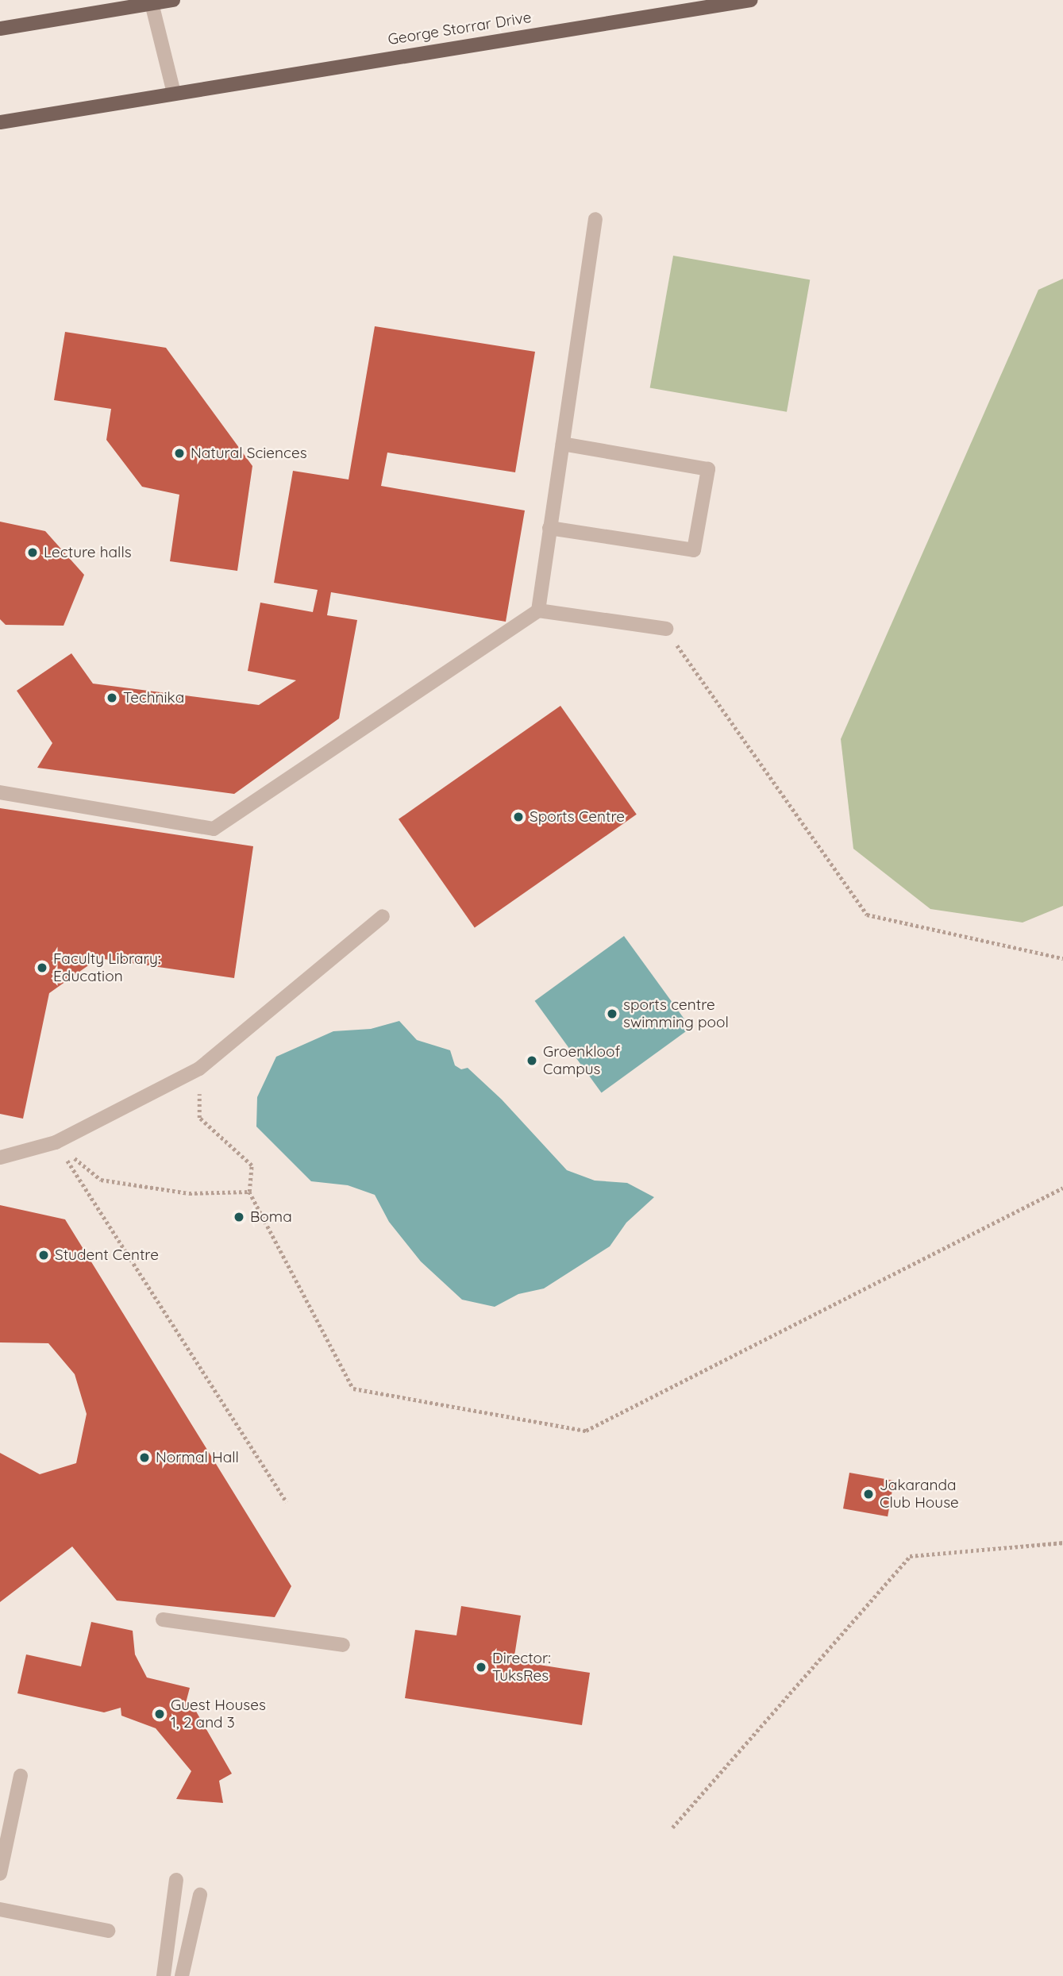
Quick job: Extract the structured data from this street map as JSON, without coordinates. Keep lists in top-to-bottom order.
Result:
{
  "streets": {
    "main road": ["George Storrar Drive"]
  },
  "places": [
    "Natural Sciences",
    "Lecture halls",
    "Technika",
    "Sports Centre",
    "Faculty Library: Education",
    "sports centre swimming pool",
    "Groenkloof Campus",
    "Boma",
    "Student Centre",
    "Normal Hall",
    "Jakaranda Club House",
    "Director: TuksRes",
    "Guest Houses 1, 2 and 3"
  ]
}
